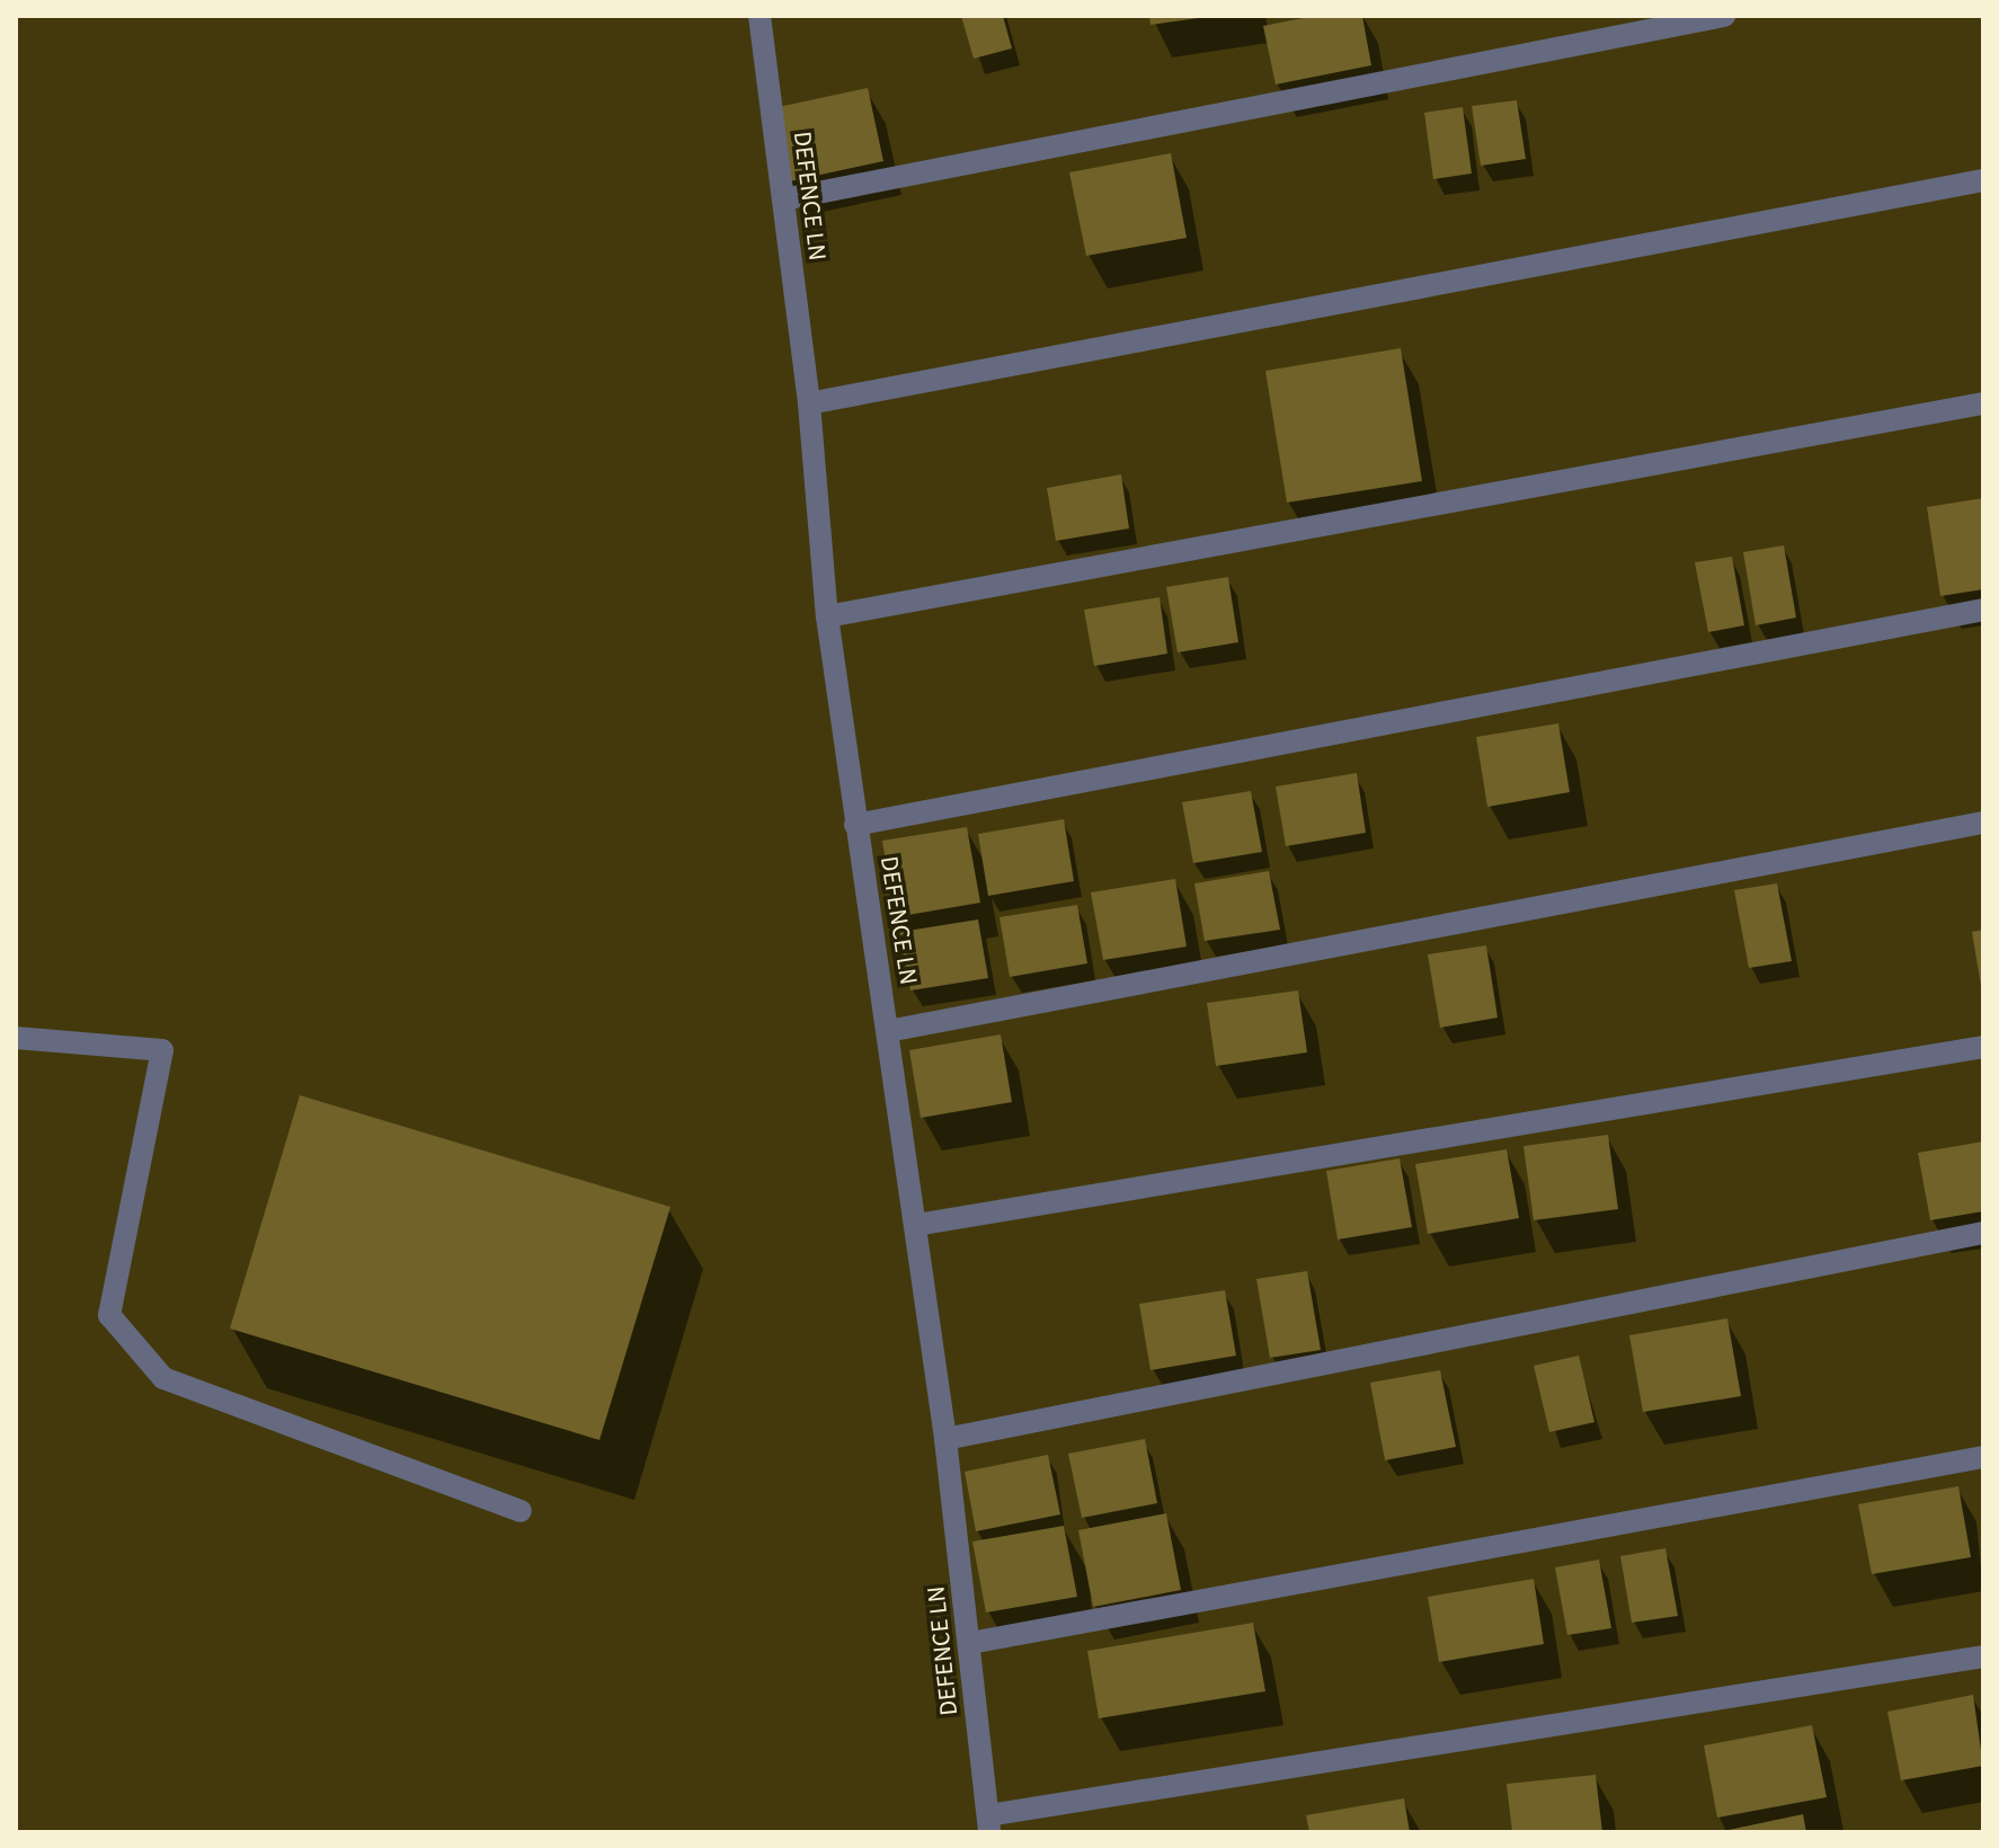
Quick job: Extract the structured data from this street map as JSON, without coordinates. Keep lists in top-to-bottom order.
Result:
{
  "streets": {
    "street": ["DEFENCE LN"]
  }
}
